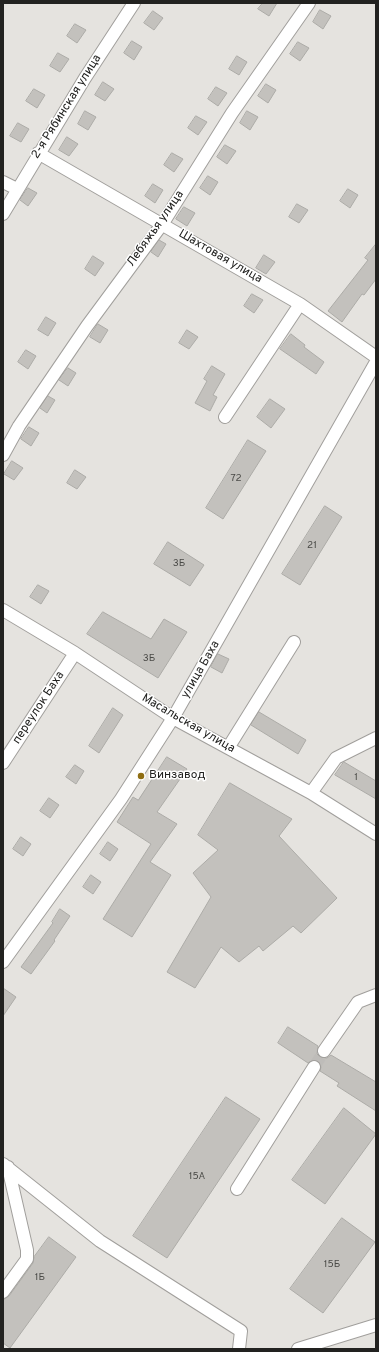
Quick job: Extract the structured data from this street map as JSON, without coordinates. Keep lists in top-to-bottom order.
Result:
{
  "streets": {
    "street": [
      "2-я Рябинская улица",
      "Лебяжья улица",
      "Шахтовая улица",
      "улица Баха",
      "переулок Баха",
      "Масальская улица"
    ]
  },
  "crossings": [
    ["2-я Рябинская улица", "Шахтовая улица"],
    ["Лебяжья улица", "Шахтовая улица"],
    ["улица Баха", "Масальская улица"],
    ["переулок Баха", "Масальская улица"]
  ],
  "places": ["Винзавод"],
  "house_numbers": [
    "72",
    "21",
    "3Б",
    "3Б",
    "1",
    "15А",
    "15Б",
    "1Б"
  ]
}
